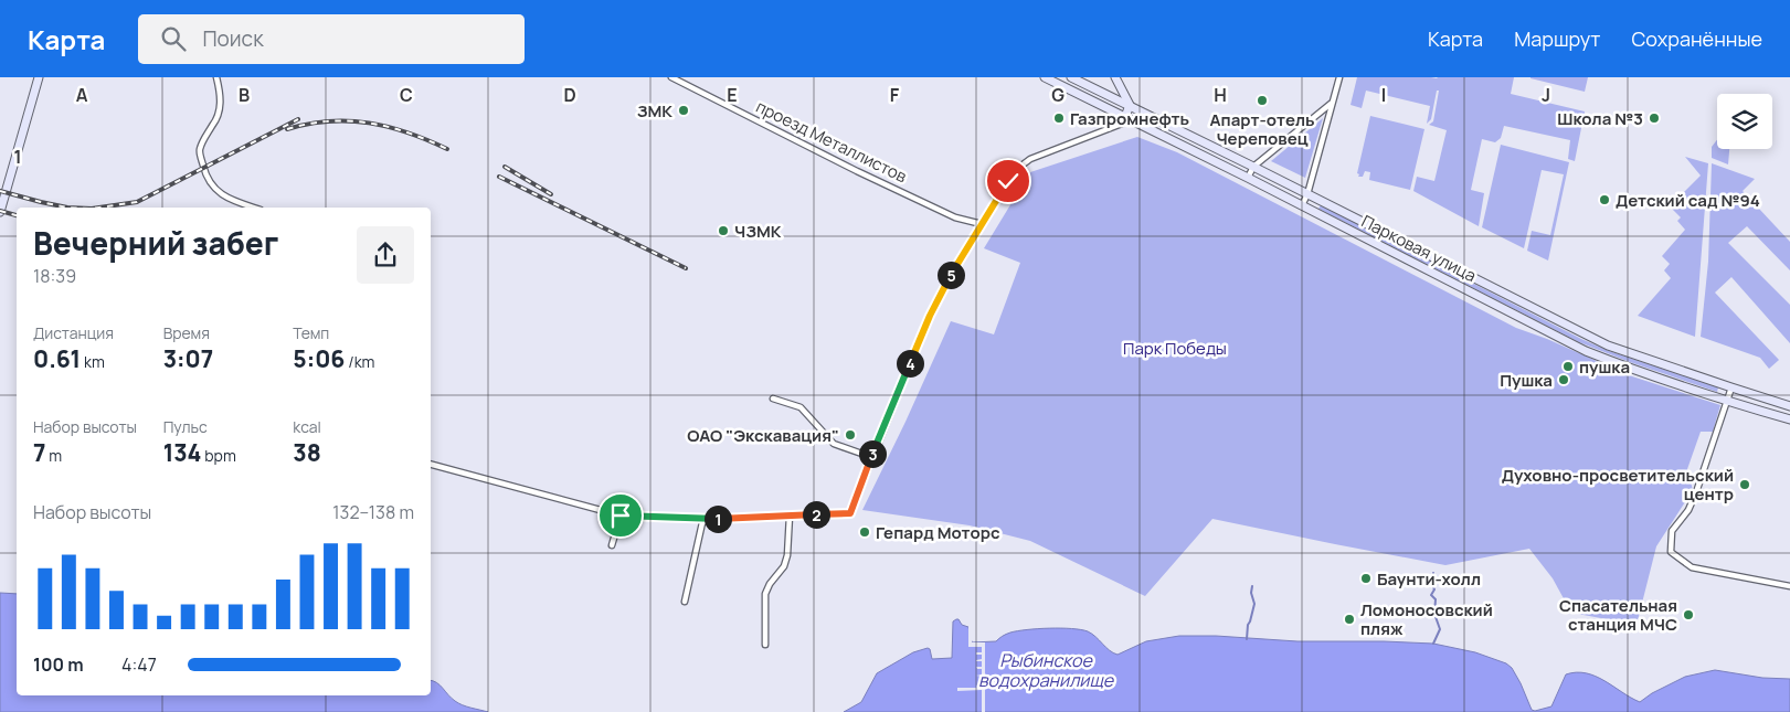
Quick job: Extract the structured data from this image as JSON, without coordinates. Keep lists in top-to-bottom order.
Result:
{
  "streets": {
    "main road": ["Парковая улица"],
    "street": ["проезд Металлистов"]
  },
  "water": ["Рыбинское водохранилище"],
  "parks": ["Парк Победы"],
  "places": [
    "Апарт-отель Череповец",
    "ЗМК",
    "Газпромнефть",
    "Школа №3",
    "Детский сад №94",
    "ЧЗМК",
    "пушка",
    "Пушка",
    "ОАО \"Экскавация\"",
    "Духовно-просветительский центр",
    "Гепард Моторс",
    "Баунти-холл",
    "Спасательная станция МЧС",
    "Ломоносовский пляж"
  ],
  "page": {
    "header": "Карта",
    "search": "Поиск",
    "nav": ["Карта", "Маршрут", "Сохранённые"],
    "heading": ["Вечерний забег", "18:39"],
    "pins": [
      "5",
      "4",
      "3",
      "2",
      "1"
    ],
    "stats": [
      ["Дистанция", "0.61 km"],
      ["Время", "3:07"],
      ["Темп", "5:06 /km"],
      ["Набор высоты", "7 m"],
      ["Пульс", "134 bpm"],
      ["kcal", "38"]
    ],
    "chart": ["Набор высоты", "132–138 m"],
    "list": [
      {
        "name": "100 m",
        "note": "4:47"
      }
    ]
  },
  "grid": {
    "columns": [
      "A",
      "B",
      "C",
      "D",
      "E",
      "F",
      "G",
      "H",
      "I",
      "J"
    ],
    "rows": ["1"]
  }
}
